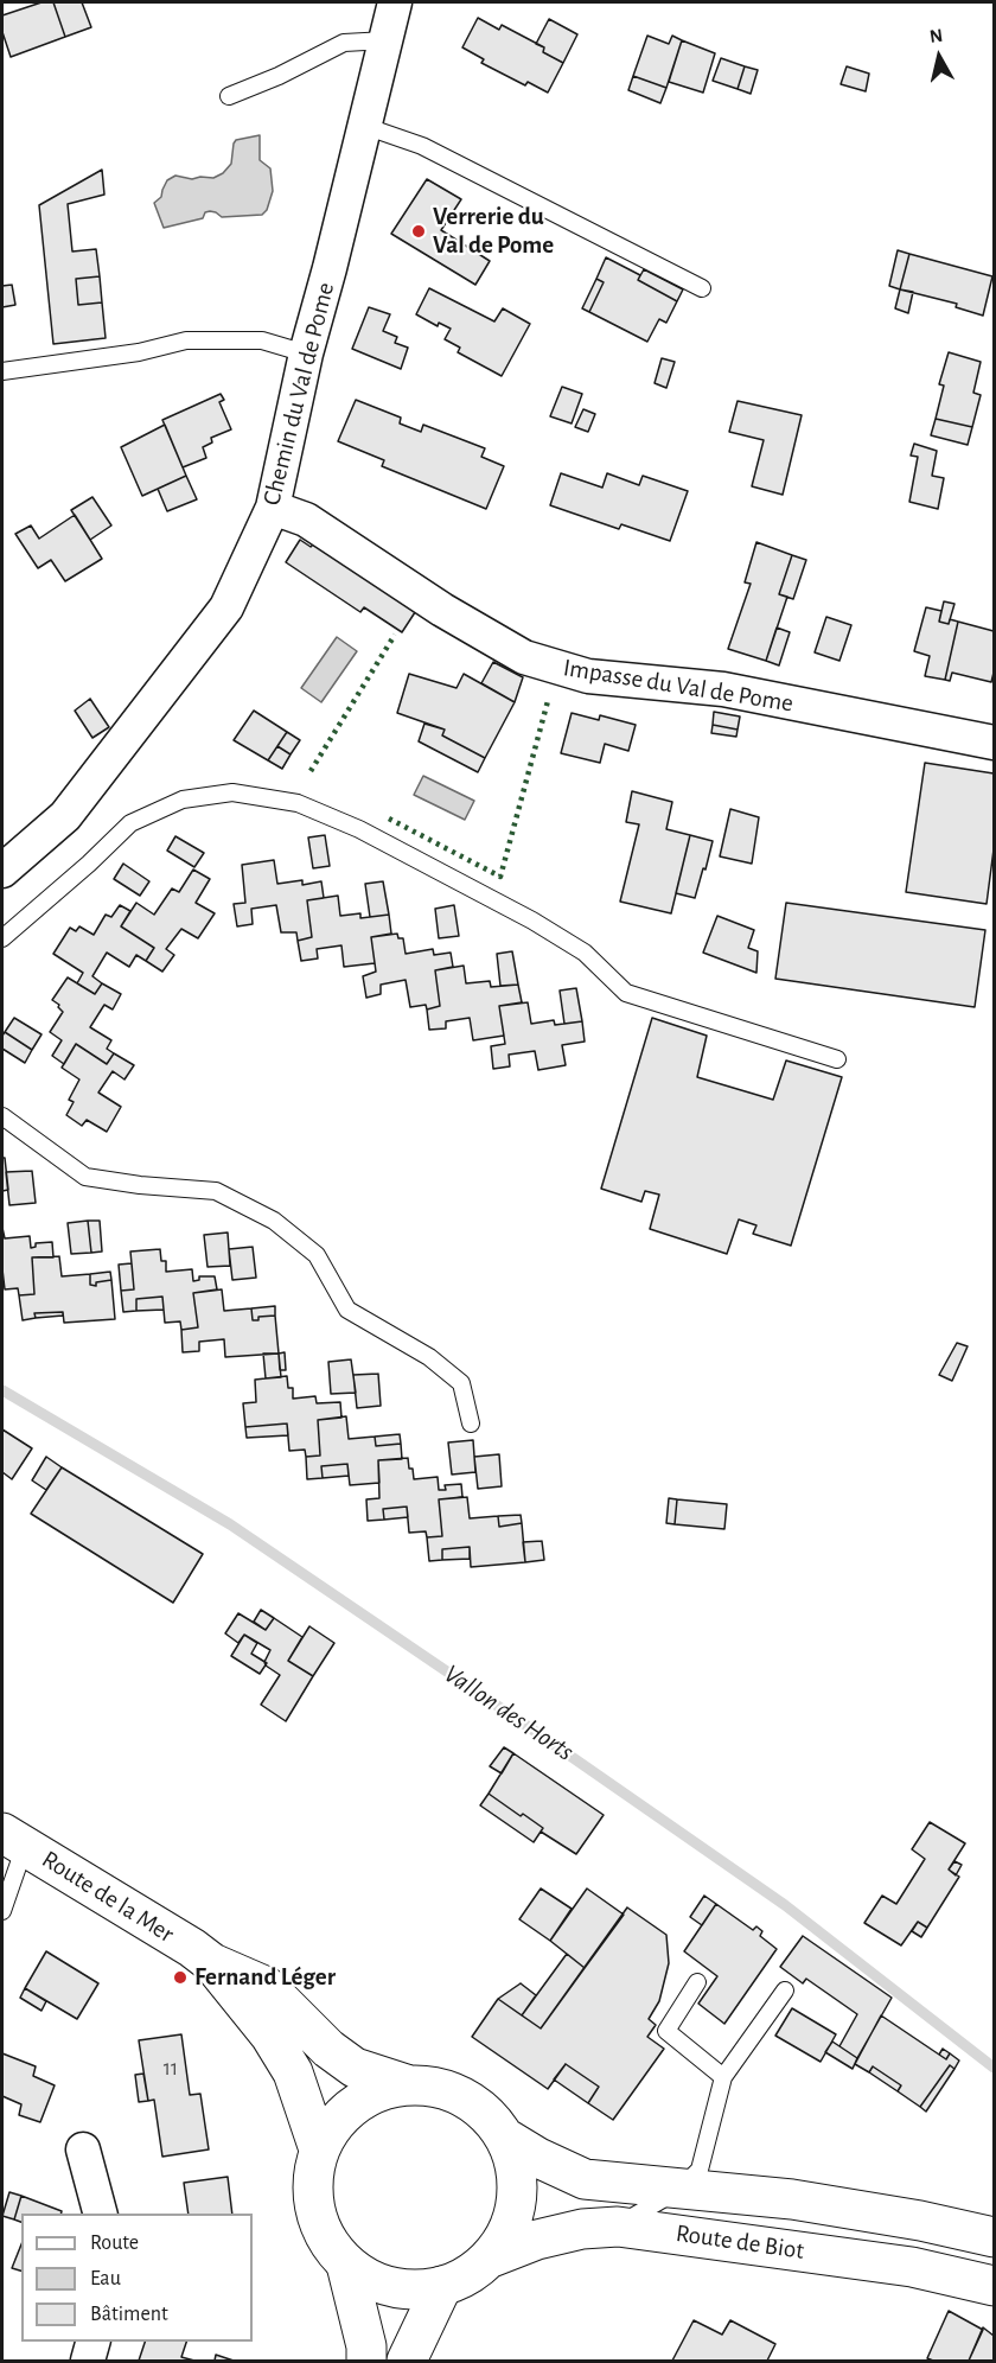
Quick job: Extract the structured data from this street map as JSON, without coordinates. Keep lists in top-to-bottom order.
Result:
{
  "streets": {
    "main road": ["Route de la Mer", "Route de Biot"],
    "street": ["Chemin du Val de Pome", "Impasse du Val de Pome"]
  },
  "crossings": [
    ["Chemin du Val de Pome", "Impasse du Val de Pome"]
  ],
  "water": ["Vallon des Horts"],
  "places": ["Verrerie du Val de Pome", "Fernand Léger"],
  "house_numbers": ["11"],
  "legend": ["Route", "Eau", "Bâtiment"],
  "north": "top"
}
